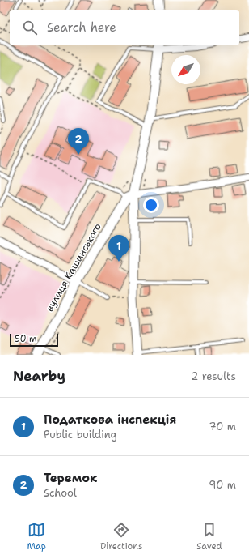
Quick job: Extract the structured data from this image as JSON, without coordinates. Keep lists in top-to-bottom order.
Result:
{
  "streets": {
    "street": ["вулиця Кашинського"]
  },
  "scale_bar": "50 m",
  "north": "bottom left",
  "page": {
    "search": "Search here",
    "pins": ["2", "1"],
    "scale": "50 m",
    "heading": ["Nearby", "2 results"],
    "list": [
      {
        "mark": "1",
        "name": "Податкова інспекція",
        "note": "Public building",
        "value": "70 m"
      },
      {
        "mark": "2",
        "name": "Теремок",
        "note": "School",
        "value": "90 m"
      }
    ],
    "nav": ["Map", "Directions", "Saved"]
  }
}
